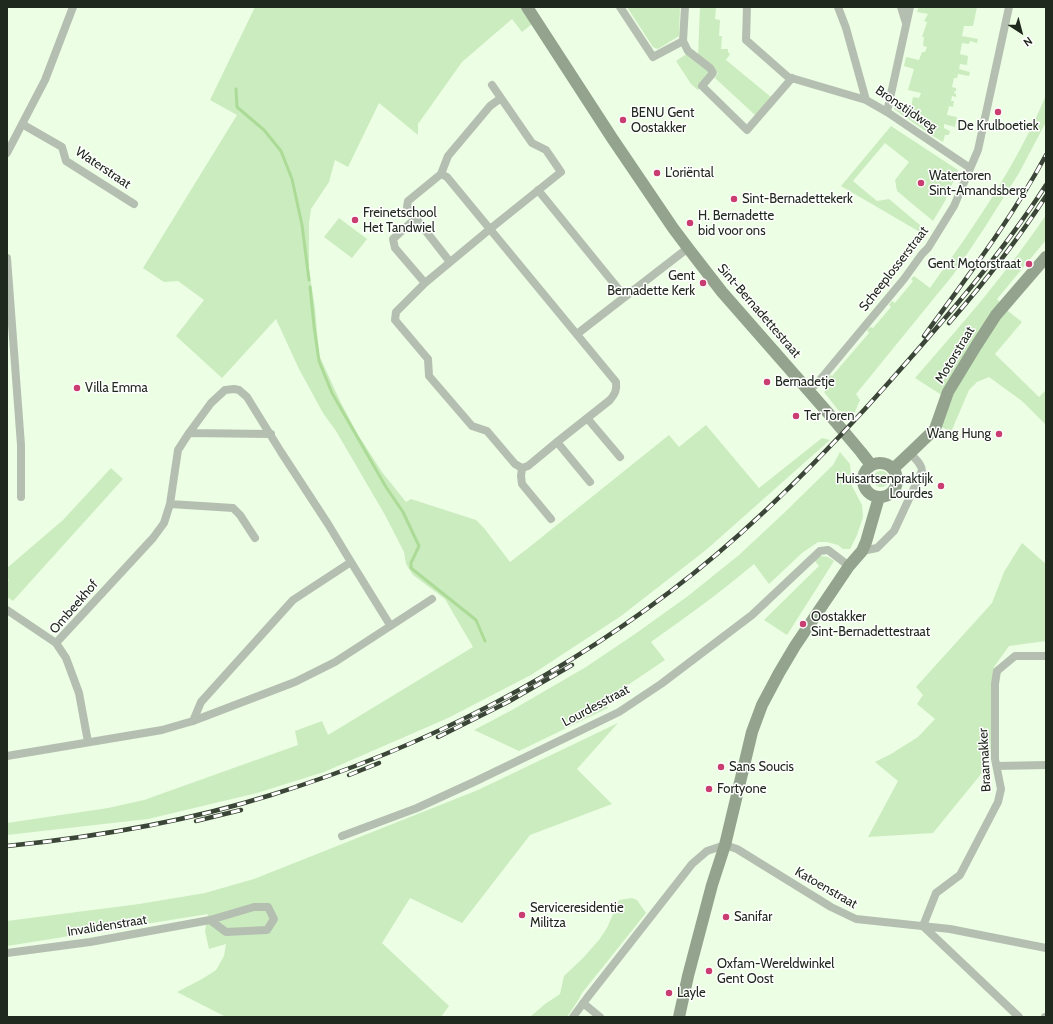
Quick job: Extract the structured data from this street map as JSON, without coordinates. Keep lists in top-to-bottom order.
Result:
{
  "streets": {
    "street": [
      "Bronstijdweg",
      "Waterstraat",
      "Scheeplosserstraat",
      "Sint-Bernadettestraat",
      "Motorstraat",
      "Ombeekhof",
      "Lourdesstraat",
      "Braamakker",
      "Katoenstraat",
      "Invalidenstraat"
    ]
  },
  "crossings": [
    ["Bronstijdweg", "Scheeplosserstraat"],
    ["Scheeplosserstraat", "Sint-Bernadettestraat"],
    ["Sint-Bernadettestraat", "Motorstraat"],
    ["Braamakker", "Katoenstraat"]
  ],
  "places": [
    "De Krulboetiek",
    "BENU Gent Oostakker",
    "L'oriëntal",
    "Watertoren Sint-Amandsberg",
    "Sint-Bernadettekerk",
    "Freinetschool Het Tandwiel",
    "H. Bernadette bid voor ons",
    "Gent Motorstraat",
    "Gent Bernadette Kerk",
    "Bernadetje",
    "Villa Emma",
    "Ter Toren",
    "Wang Hung",
    "Huisartsenpraktijk Lourdes",
    "Oostakker Sint-Bernadettestraat",
    "Sans Soucis",
    "Fortyone",
    "Serviceresidentie Militza",
    "Sanifar",
    "Oxfam-Wereldwinkel Gent Oost",
    "Layle"
  ],
  "north": "bottom right"
}
